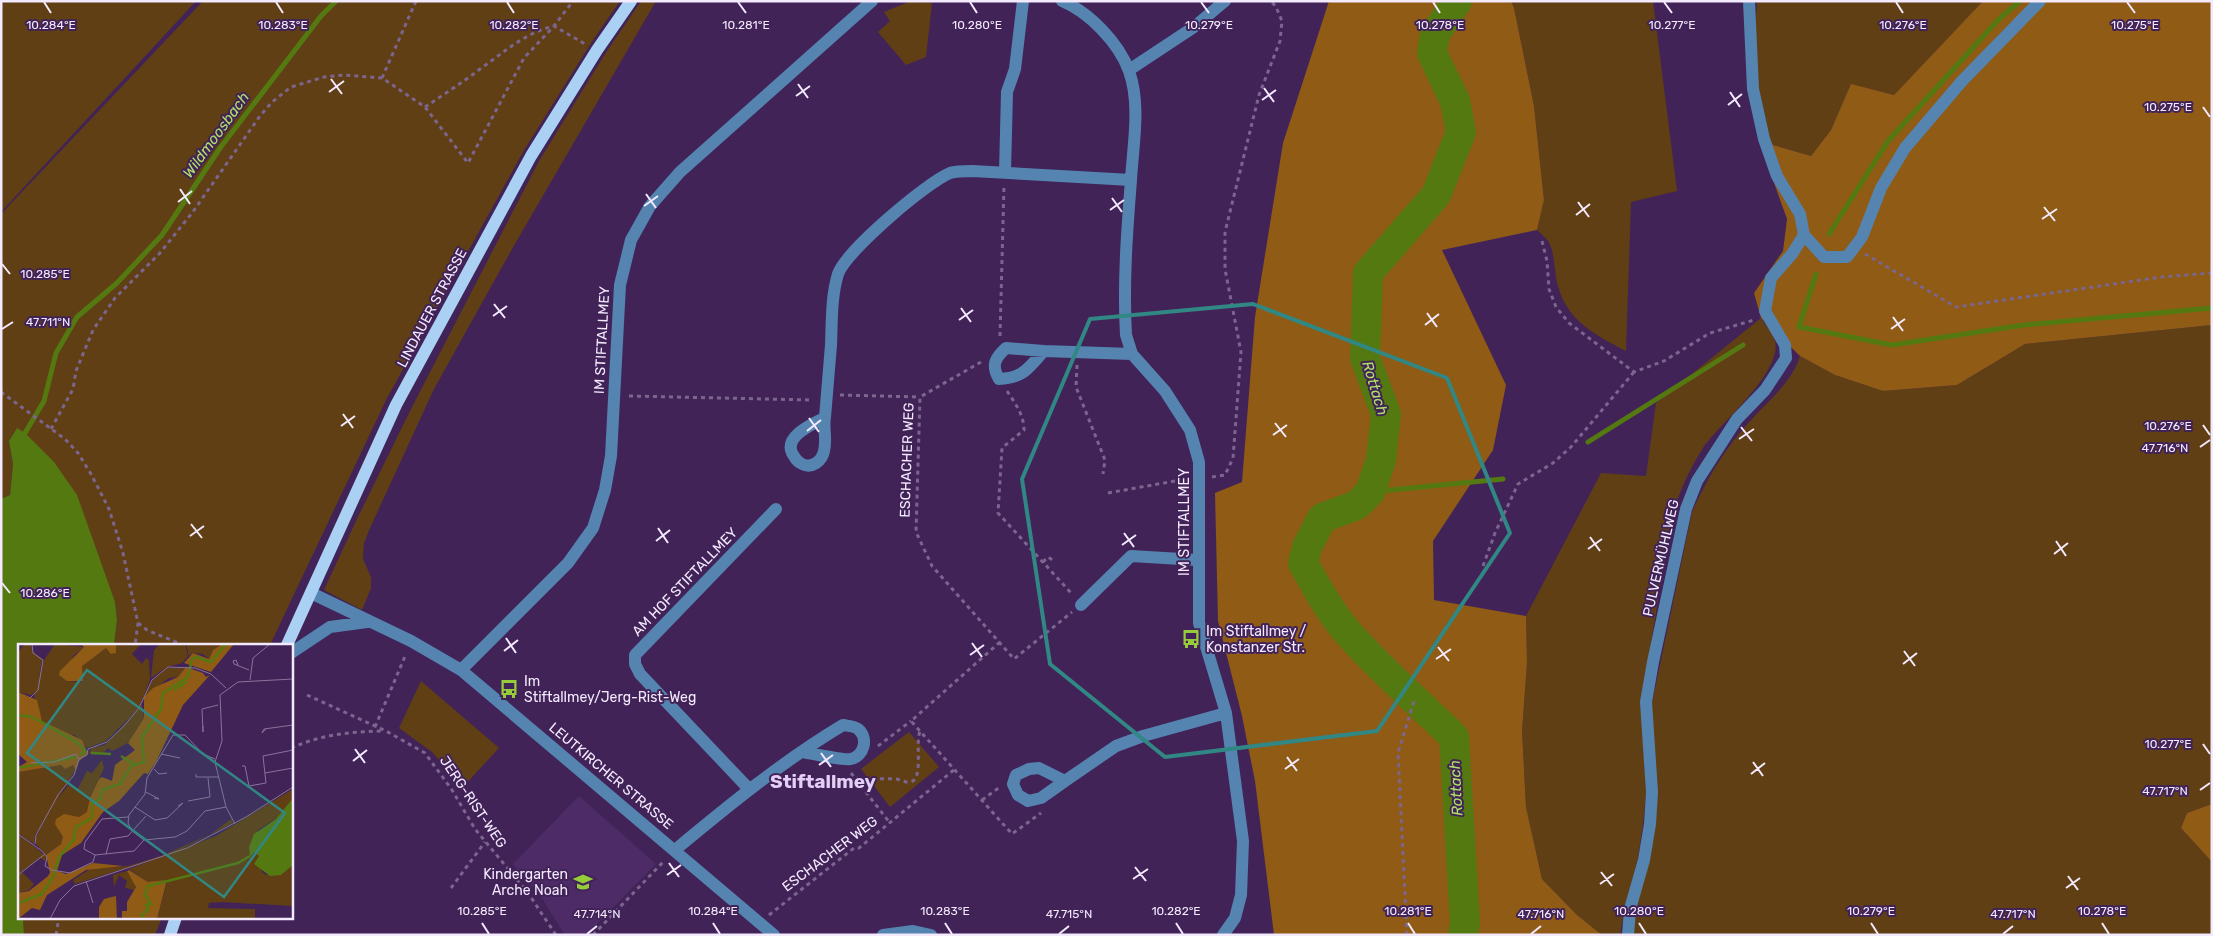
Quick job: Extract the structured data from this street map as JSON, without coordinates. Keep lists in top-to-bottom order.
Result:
{
  "streets": {
    "main road": ["LINDAUER STRASSE"],
    "street": [
      "IM STIFTALLMEY",
      "PULVERMÜHLWEG",
      "AM HOF STIFTALLMEY",
      "LEUTKIRCHER STRASSE"
    ],
    "path": ["ESCHACHER WEG", "JERG-RIST-WEG"]
  },
  "crossings": [
    ["LINDAUER STRASSE", "LEUTKIRCHER STRASSE"],
    ["IM STIFTALLMEY", "LEUTKIRCHER STRASSE"],
    ["ESCHACHER WEG", "LEUTKIRCHER STRASSE"]
  ],
  "districts": ["Stiftallmey"],
  "water": ["Wildmoosbach", "Rottach"],
  "places": {
    "bus stop": ["Im Stiftallmey / Konstanzer Str.", "Im Stiftallmey/Jerg-Rist-Weg"],
    "school or university": ["Kindergarten Arche Noah"]
  },
  "coordinates": [
    "10.275°E",
    "10.284°E",
    "10.283°E",
    "10.282°E",
    "10.281°E",
    "10.280°E",
    "10.279°E",
    "10.278°E",
    "10.277°E",
    "10.276°E",
    "10.285°E",
    "47.711°N",
    "47.716°N",
    "10.286°E",
    "47.717°N",
    "47.714°N",
    "47.715°N"
  ]
}
